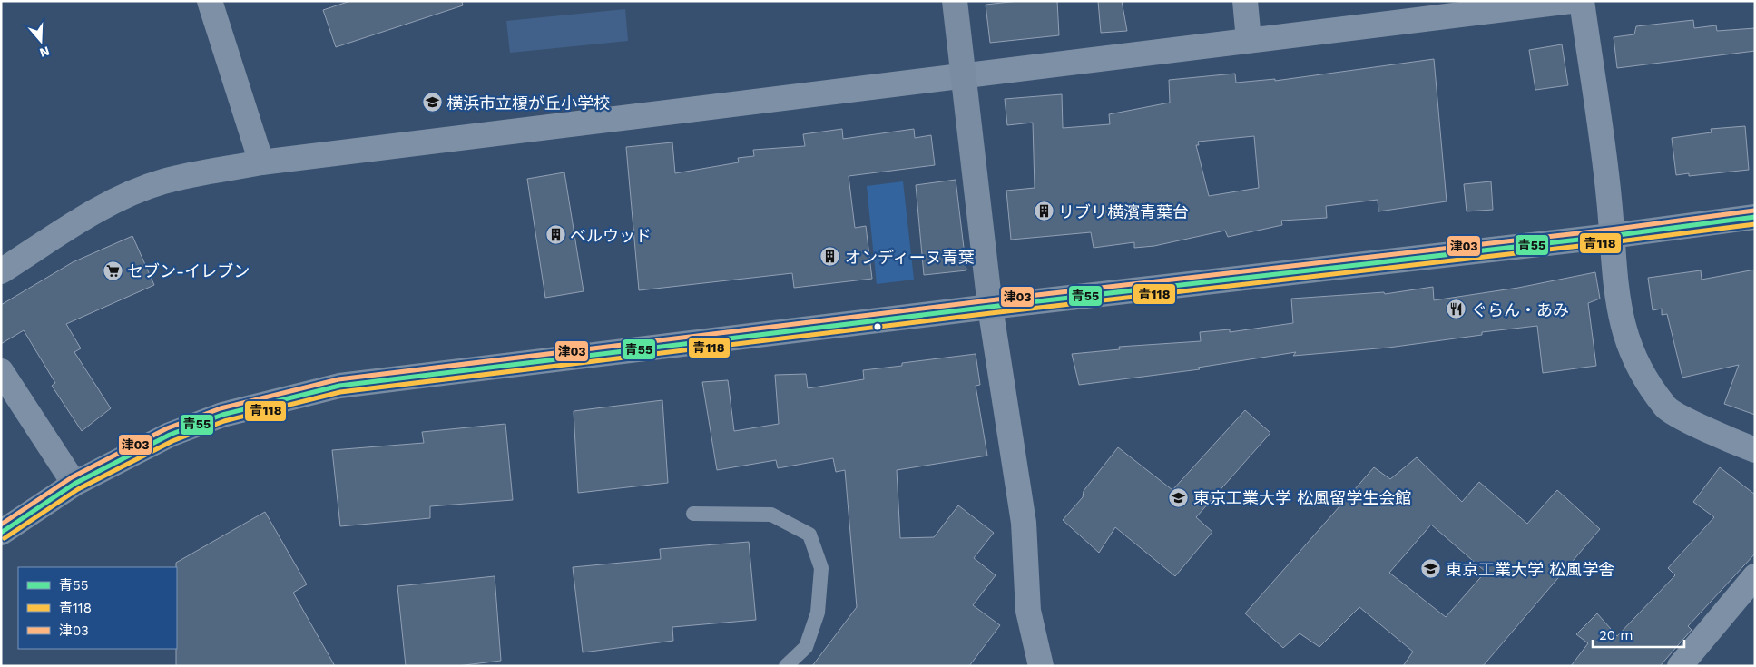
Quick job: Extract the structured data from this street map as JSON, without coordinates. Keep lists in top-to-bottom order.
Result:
{
  "places": {
    "school or university": ["横浜市立榎が丘小学校", "東京工業大学 松風留学生会館", "東京工業大学 松風学舎"],
    "building": ["リブリ横濱青葉台", "ベルウッド", "オンディーヌ青葉"],
    "supermarket": ["セブン-イレブン"],
    "restaurant": ["ぐらん・あみ"]
  },
  "lines": ["transit line 津03", "transit line 青55", "transit line 青118"],
  "legend": ["青55", "青118", "津03"],
  "scale_bar": "20 m",
  "north": "bottom"
}
